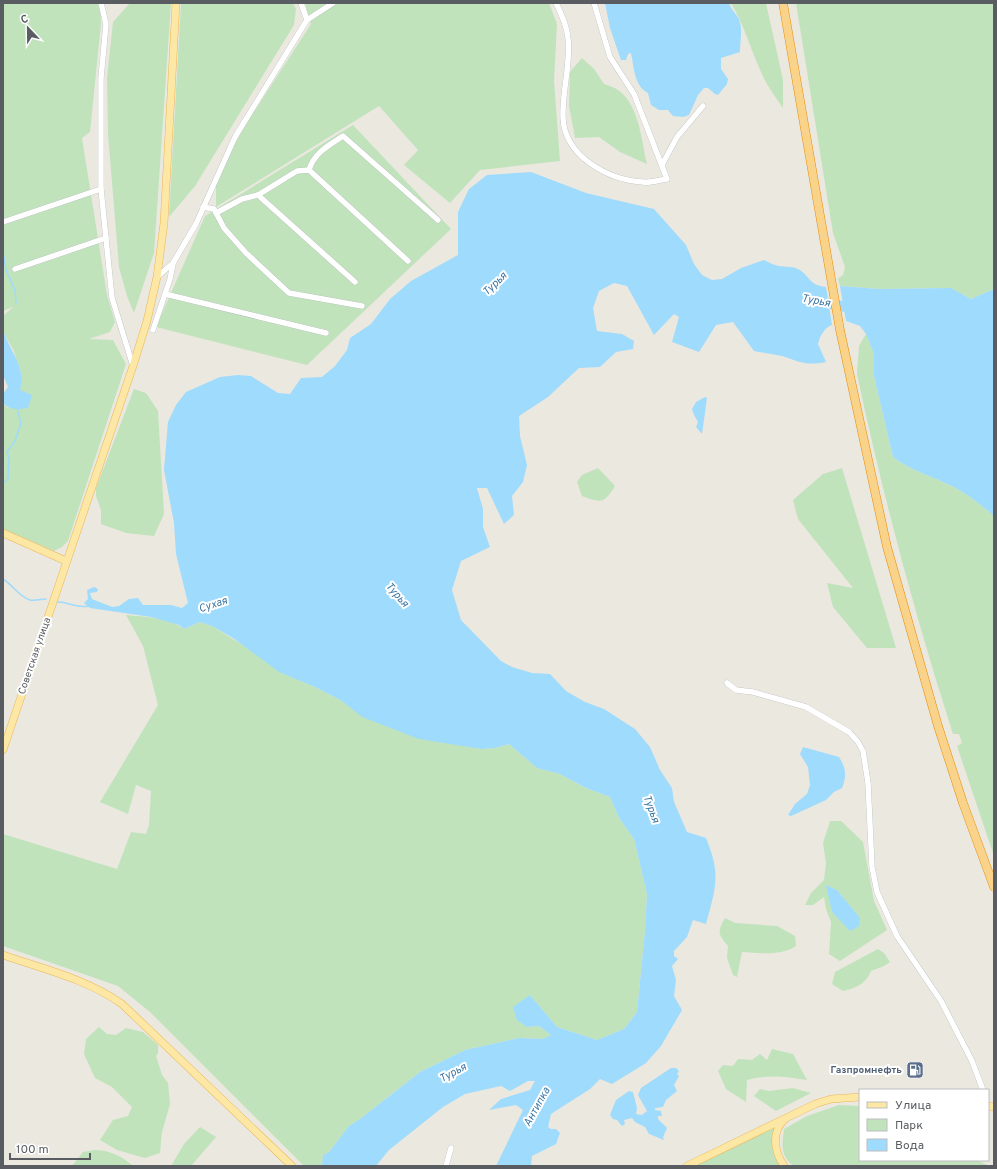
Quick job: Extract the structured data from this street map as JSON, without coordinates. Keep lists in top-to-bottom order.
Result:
{
  "streets": {
    "main road": ["Советская улица"]
  },
  "water": ["Турья", "Сухая", "Антипка"],
  "places": {
    "fuel station": ["Газпромнефть"]
  },
  "legend": ["Улица", "Парк", "Вода"],
  "scale_bar": "100 m",
  "north": "top"
}
